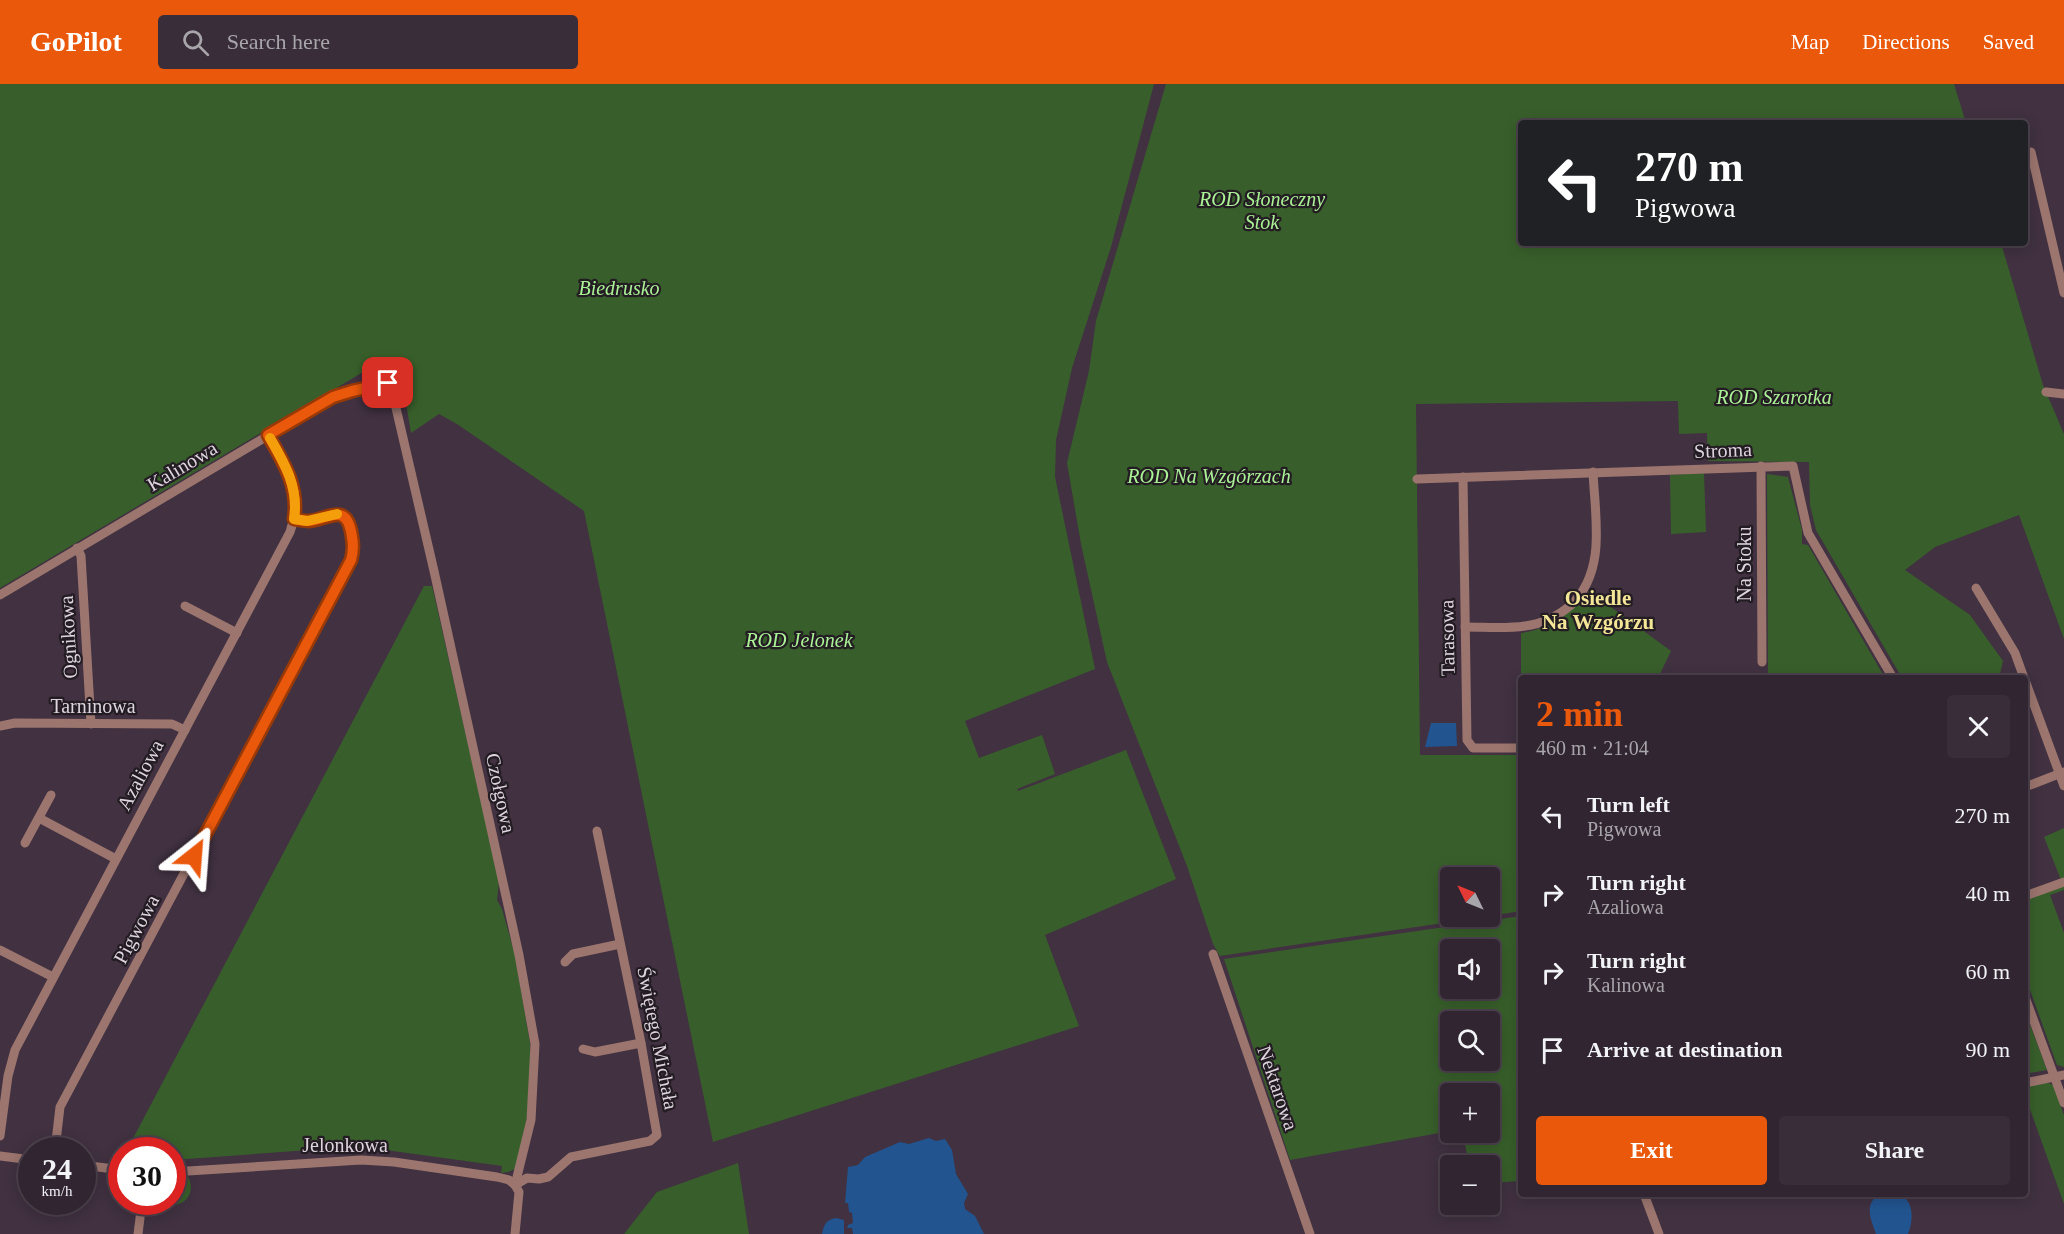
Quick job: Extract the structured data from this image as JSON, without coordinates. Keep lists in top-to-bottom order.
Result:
{
  "streets": {
    "street": [
      "Stroma",
      "Kalinowa",
      "Na Stoku",
      "Ognikowa",
      "Tarasowa",
      "Tarninowa",
      "Azaliowa",
      "Czołgowa",
      "Pigwowa",
      "Świętego Michała",
      "Nektarowa",
      "Jelonkowa"
    ]
  },
  "crossings": [
    ["Stroma", "Na Stoku"],
    ["Stroma", "Tarasowa"],
    ["Kalinowa", "Ognikowa"],
    ["Kalinowa", "Azaliowa"],
    ["Kalinowa", "Czołgowa"],
    ["Ognikowa", "Tarninowa"],
    ["Tarninowa", "Azaliowa"],
    ["Azaliowa", "Pigwowa"],
    ["Czołgowa", "Świętego Michała"],
    ["Czołgowa", "Jelonkowa"],
    ["Świętego Michała", "Jelonkowa"]
  ],
  "districts": ["Osiedle Na Wzgórzu"],
  "parks": [
    "ROD Słoneczny Stok",
    "Biedrusko",
    "ROD Szarotka",
    "ROD Na Wzgórzach",
    "ROD Jelonek"
  ],
  "north": "top left",
  "page": {
    "header": "GoPilot",
    "search": "Search here",
    "nav": ["Map", "Directions", "Saved"],
    "turn": ["270 m", "Pigwowa"],
    "heading": ["2 min", "460 m · 21:04"],
    "list": [
      {
        "name": "Turn left",
        "note": "Pigwowa",
        "value": "270 m"
      },
      {
        "name": "Turn right",
        "note": "Azaliowa",
        "value": "40 m"
      },
      {
        "name": "Turn right",
        "note": "Kalinowa",
        "value": "60 m"
      },
      {
        "name": "Arrive at destination",
        "value": "90 m"
      }
    ],
    "map_buttons": ["+", "−"],
    "buttons": ["Exit", "Share"],
    "speed": "24 km/h",
    "limit": "30"
  }
}
